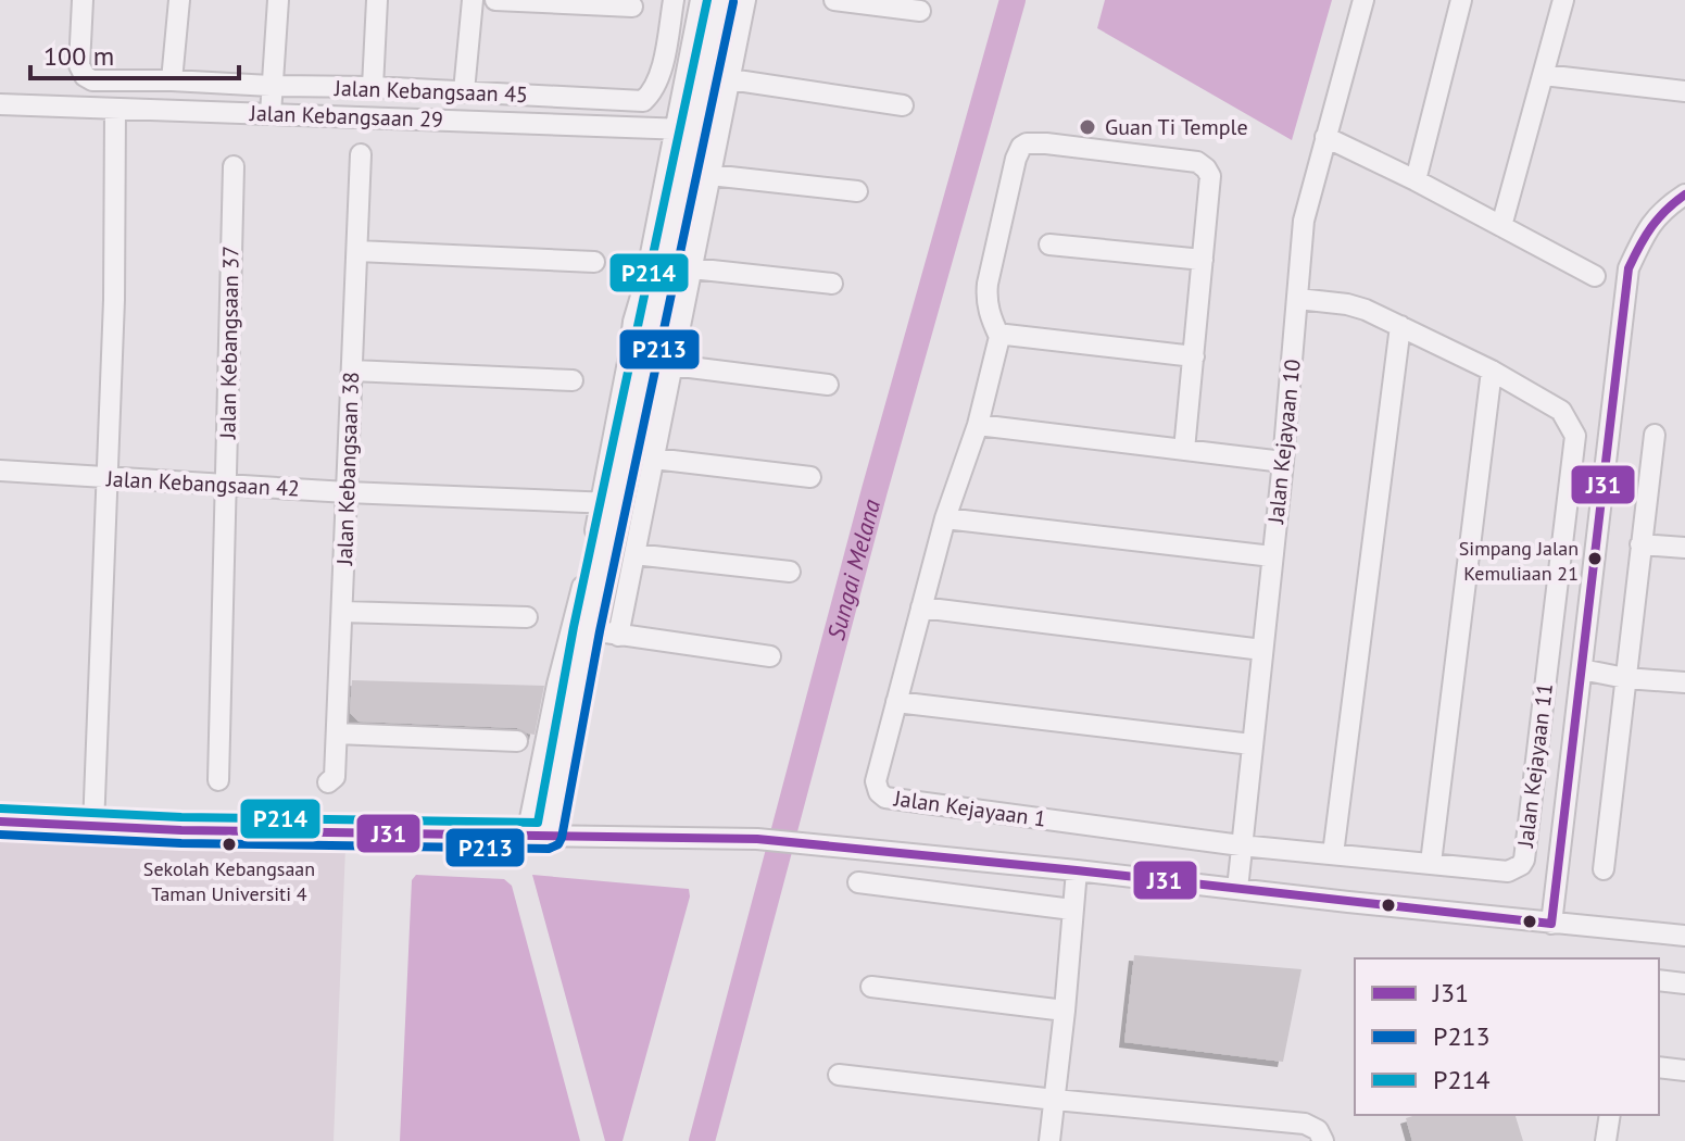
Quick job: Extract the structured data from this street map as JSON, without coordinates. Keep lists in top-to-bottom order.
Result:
{
  "streets": {
    "street": [
      "Jalan Kebangsaan 45",
      "Jalan Kebangsaan 29",
      "Jalan Kebangsaan 37",
      "Jalan Kejayaan 10",
      "Jalan Kebangsaan 38",
      "Jalan Kebangsaan 42",
      "Jalan Kejayaan 11",
      "Jalan Kejayaan 1"
    ]
  },
  "crossings": [
    ["Jalan Kebangsaan 37", "Jalan Kebangsaan 42"],
    ["Jalan Kejayaan 10", "Jalan Kejayaan 11"],
    ["Jalan Kejayaan 10", "Jalan Kejayaan 1"],
    ["Jalan Kebangsaan 38", "Jalan Kebangsaan 42"],
    ["Jalan Kejayaan 11", "Jalan Kejayaan 1"]
  ],
  "water": ["Sungai Melana"],
  "places": ["Guan Ti Temple", "Simpang Jalan Kemuliaan 21", "Sekolah Kebangsaan Taman Universiti 4"],
  "lines": ["transit line P214", "transit line P213", "transit line J31"],
  "legend": ["J31", "P213", "P214"],
  "scale_bar": "100 m"
}
